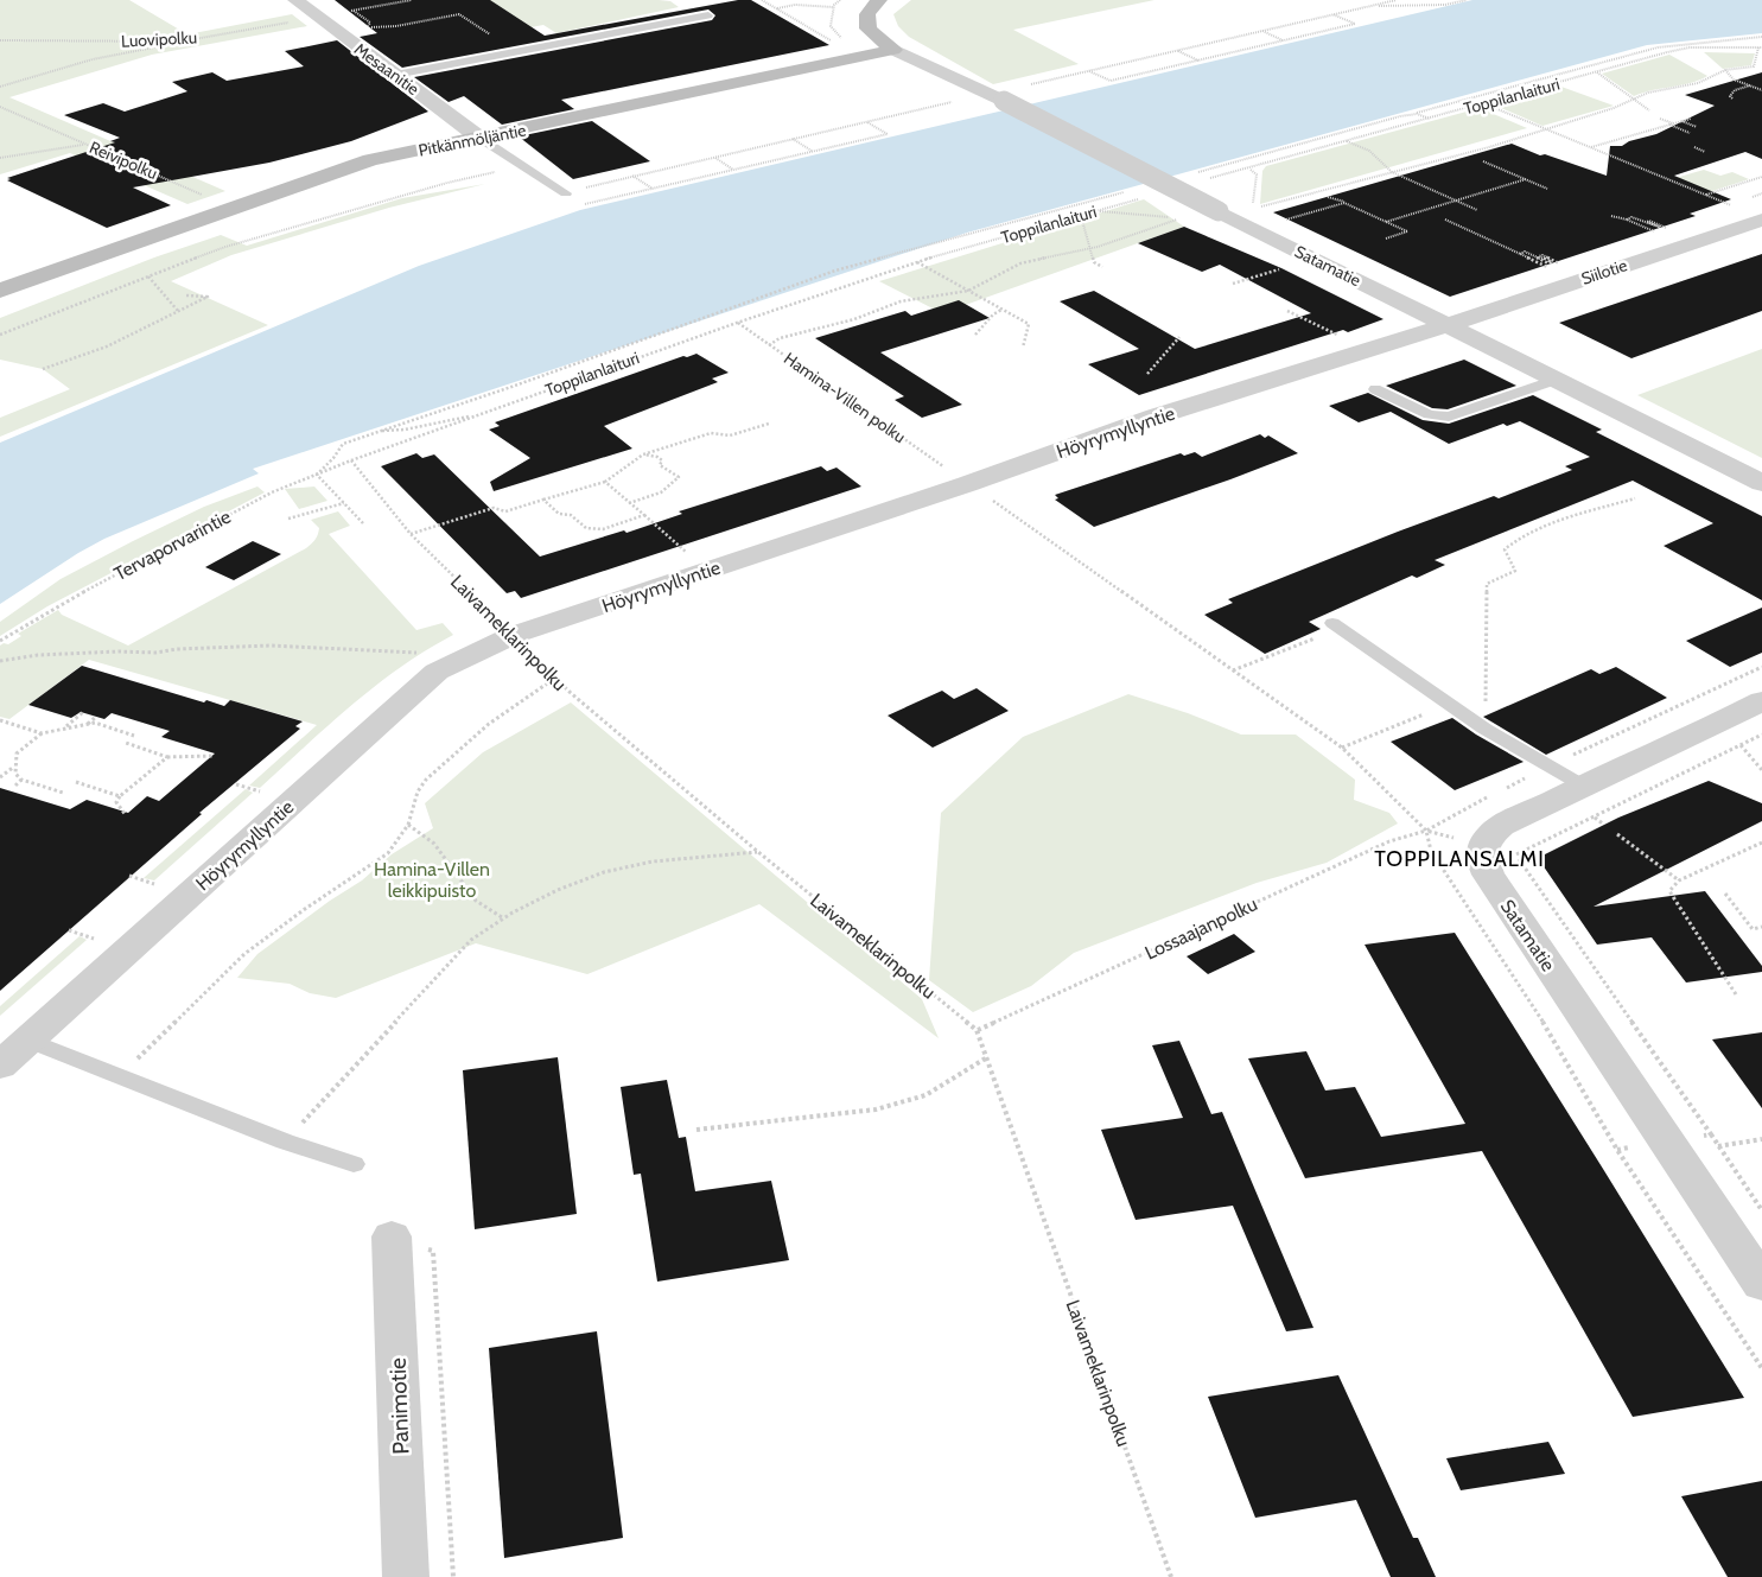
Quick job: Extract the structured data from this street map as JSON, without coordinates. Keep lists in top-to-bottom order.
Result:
{
  "streets": {
    "street": [
      "Mesaanitie",
      "Pitkänmöljäntie",
      "Satamatie",
      "Siilotie",
      "Höyrymyllyntie",
      "Panimotie"
    ],
    "path": [
      "Luovipolku",
      "Toppilanlaituri",
      "Reivipolku",
      "Hamina-Villen polku",
      "Tervaporvarintie",
      "Laivameklarinpolku",
      "Lossaajanpolku"
    ]
  },
  "crossings": [
    ["Luovipolku", "Mesaanitie"],
    ["Mesaanitie", "Pitkänmöljäntie"],
    ["Toppilanlaituri", "Hamina-Villen polku"],
    ["Toppilanlaituri", "Tervaporvarintie"],
    ["Toppilanlaituri", "Laivameklarinpolku"],
    ["Pitkänmöljäntie", "Reivipolku"],
    ["Pitkänmöljäntie", "Satamatie"],
    ["Satamatie", "Siilotie"],
    ["Satamatie", "Höyrymyllyntie"],
    ["Siilotie", "Höyrymyllyntie"],
    ["Hamina-Villen polku", "Höyrymyllyntie"],
    ["Hamina-Villen polku", "Lossaajanpolku"],
    ["Höyrymyllyntie", "Laivameklarinpolku"],
    ["Tervaporvarintie", "Laivameklarinpolku"],
    ["Laivameklarinpolku", "Lossaajanpolku"]
  ],
  "districts": ["TOPPILANSALMI"],
  "parks": ["Hamina-Villen leikkipuisto"]
}
